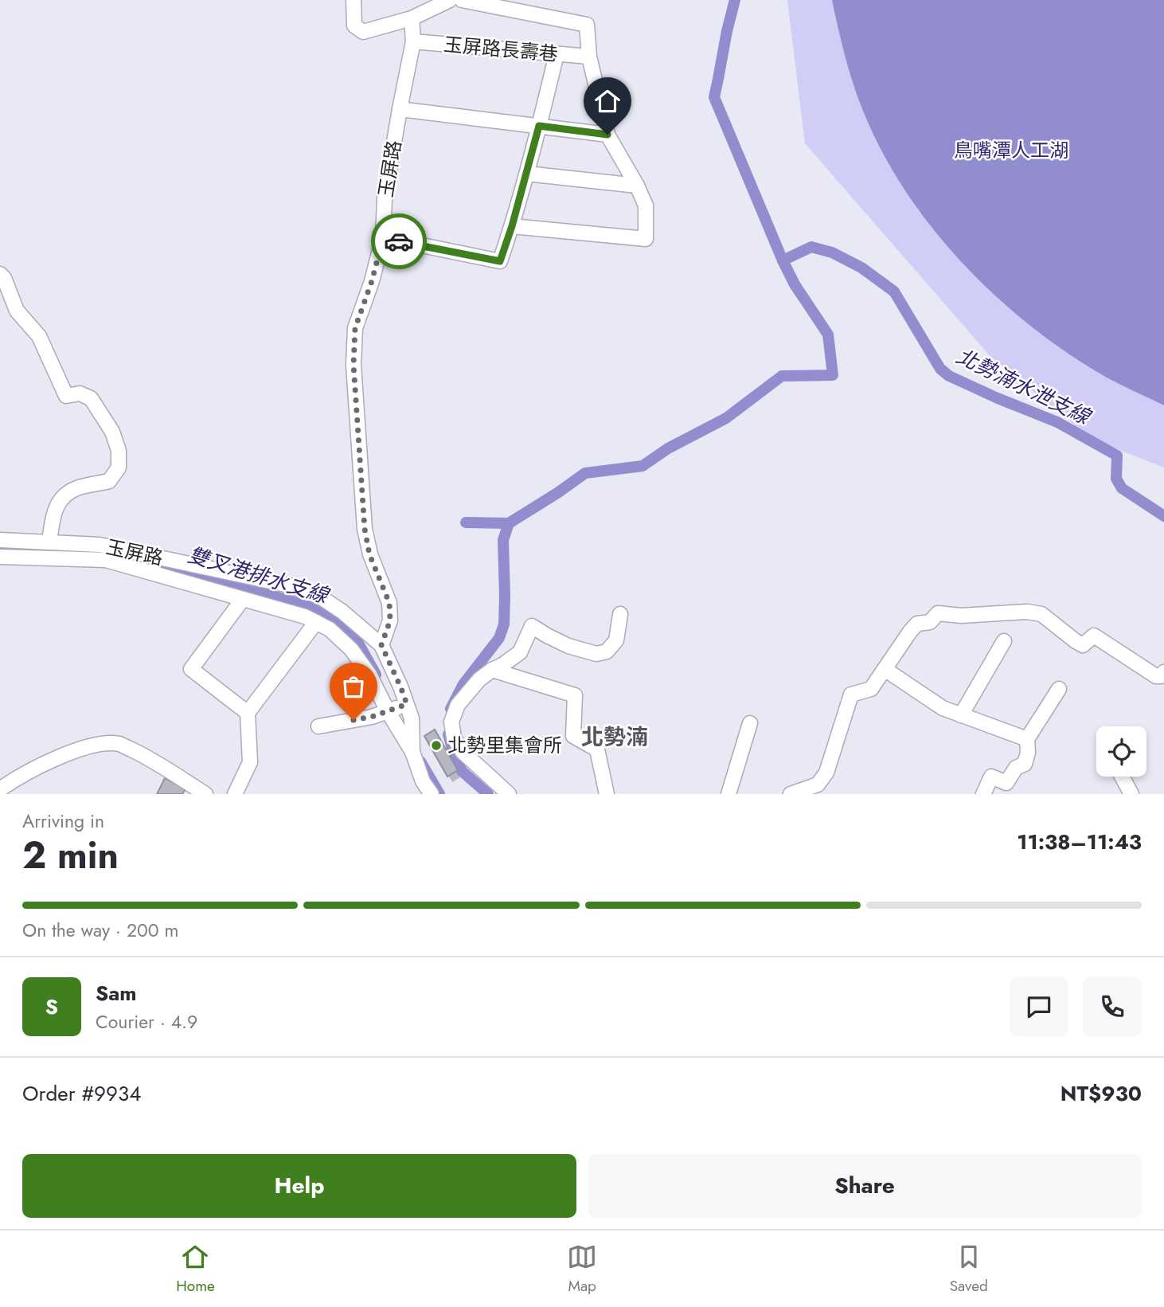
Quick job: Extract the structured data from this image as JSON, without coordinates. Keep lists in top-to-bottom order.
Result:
{
  "streets": {
    "street": ["玉屏路長壽巷", "玉屏路"]
  },
  "crossings": [
    ["玉屏路長壽巷", "玉屏路"]
  ],
  "districts": ["北勢湳"],
  "water": ["北勢湳水泄支線", "雙叉港排水支線"],
  "parks": ["鳥嘴潭人工湖"],
  "places": ["北勢里集會所"],
  "page": {
    "heading": ["2 min", "Arriving in", "11:38–11:43"],
    "panel": [
      "Sam",
      "Courier · 4.9",
      "Order #9934",
      "NT$930"
    ],
    "bar": "On the way · 200 m",
    "round": "S",
    "buttons": ["Help", "Share"],
    "tabs": ["Home", "Map", "Saved"]
  }
}
